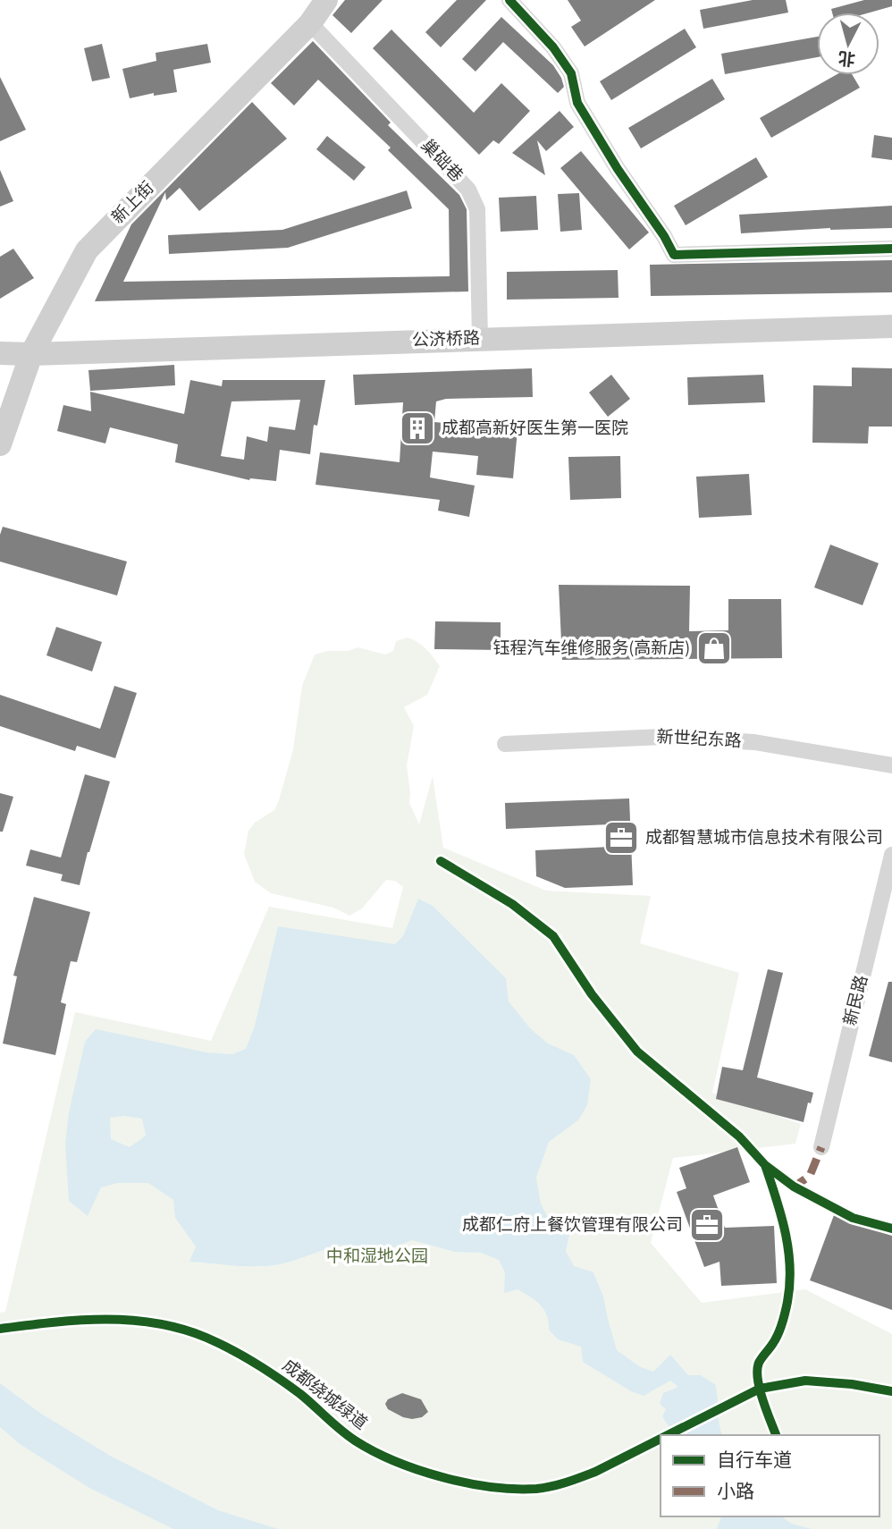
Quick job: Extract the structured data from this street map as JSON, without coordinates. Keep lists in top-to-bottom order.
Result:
{
  "streets": {
    "main road": ["新上街", "公济桥路"],
    "street": ["巢础巷", "新世纪东路", "新民路"],
    "cycle path": ["成都绕城绿道"]
  },
  "crossings": [
    ["巢础巷", "新上街"],
    ["巢础巷", "公济桥路"],
    ["新上街", "公济桥路"]
  ],
  "parks": ["中和湿地公园"],
  "places": {
    "building": ["成都高新好医生第一医院"],
    "shop": ["钰程汽车维修服务(高新店)"],
    "office": ["成都智慧城市信息技术有限公司", "成都仁府上餐饮管理有限公司"]
  },
  "legend": ["自行车道", "小路"],
  "north": "bottom"
}
